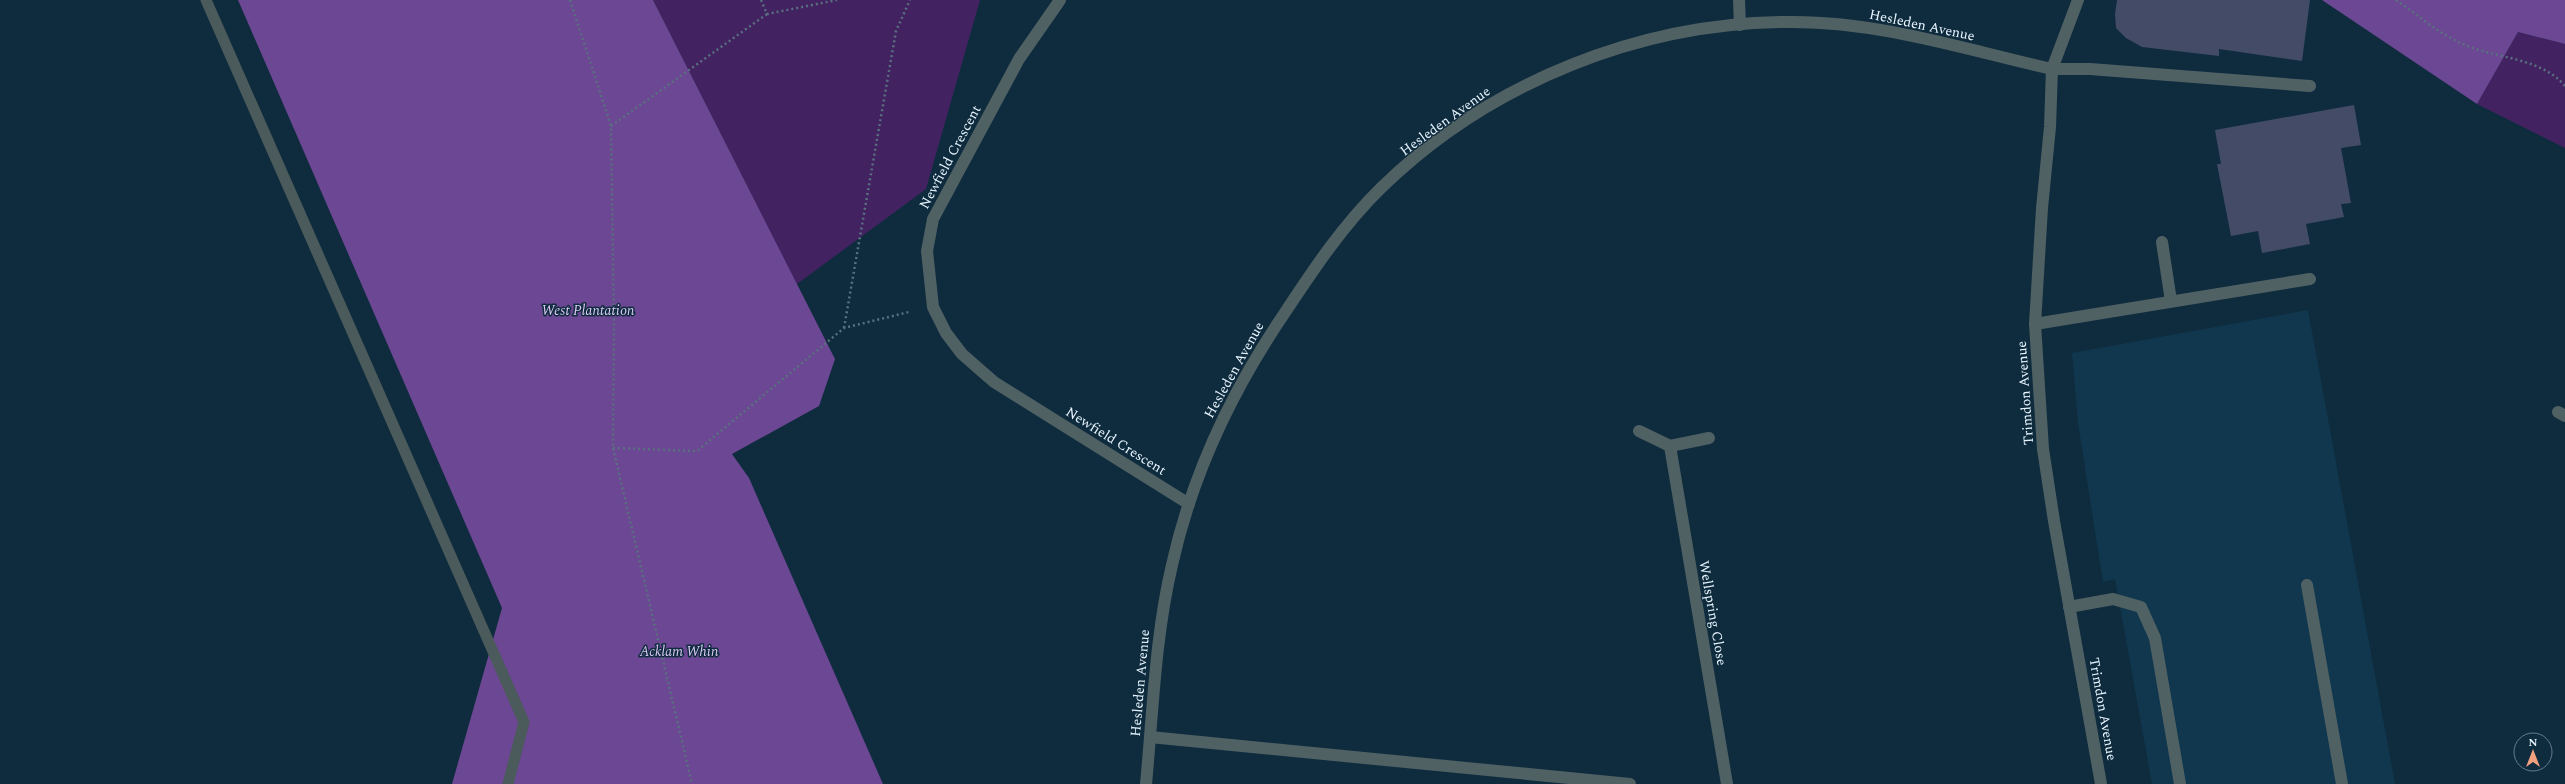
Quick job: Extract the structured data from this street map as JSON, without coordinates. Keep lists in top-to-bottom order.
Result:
{
  "streets": {
    "street": [
      "Hesleden Avenue",
      "Newfield Crescent",
      "Trimdon Avenue",
      "Wellspring Close"
    ]
  },
  "crossings": [
    ["Hesleden Avenue", "Newfield Crescent"],
    ["Hesleden Avenue", "Trimdon Avenue"]
  ],
  "parks": ["West Plantation", "Acklam Whin"],
  "north": "top"
}
